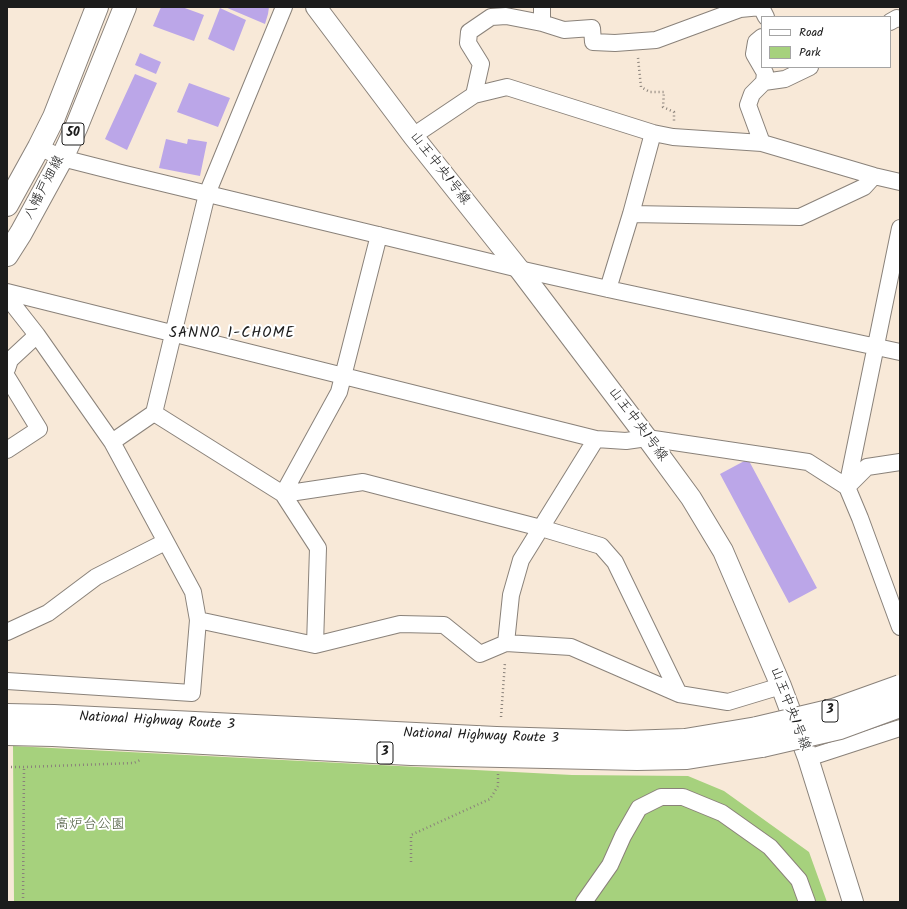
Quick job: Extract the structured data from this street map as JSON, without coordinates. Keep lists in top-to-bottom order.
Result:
{
  "streets": {
    "main road": [
      "50",
      "八幡戸畑線",
      "3",
      "National Highway Route 3"
    ],
    "street": ["山王中央1号線"]
  },
  "districts": ["SANNO 1-CHOME"],
  "parks": ["高炉台公園"],
  "legend": ["Road", "Park"]
}
